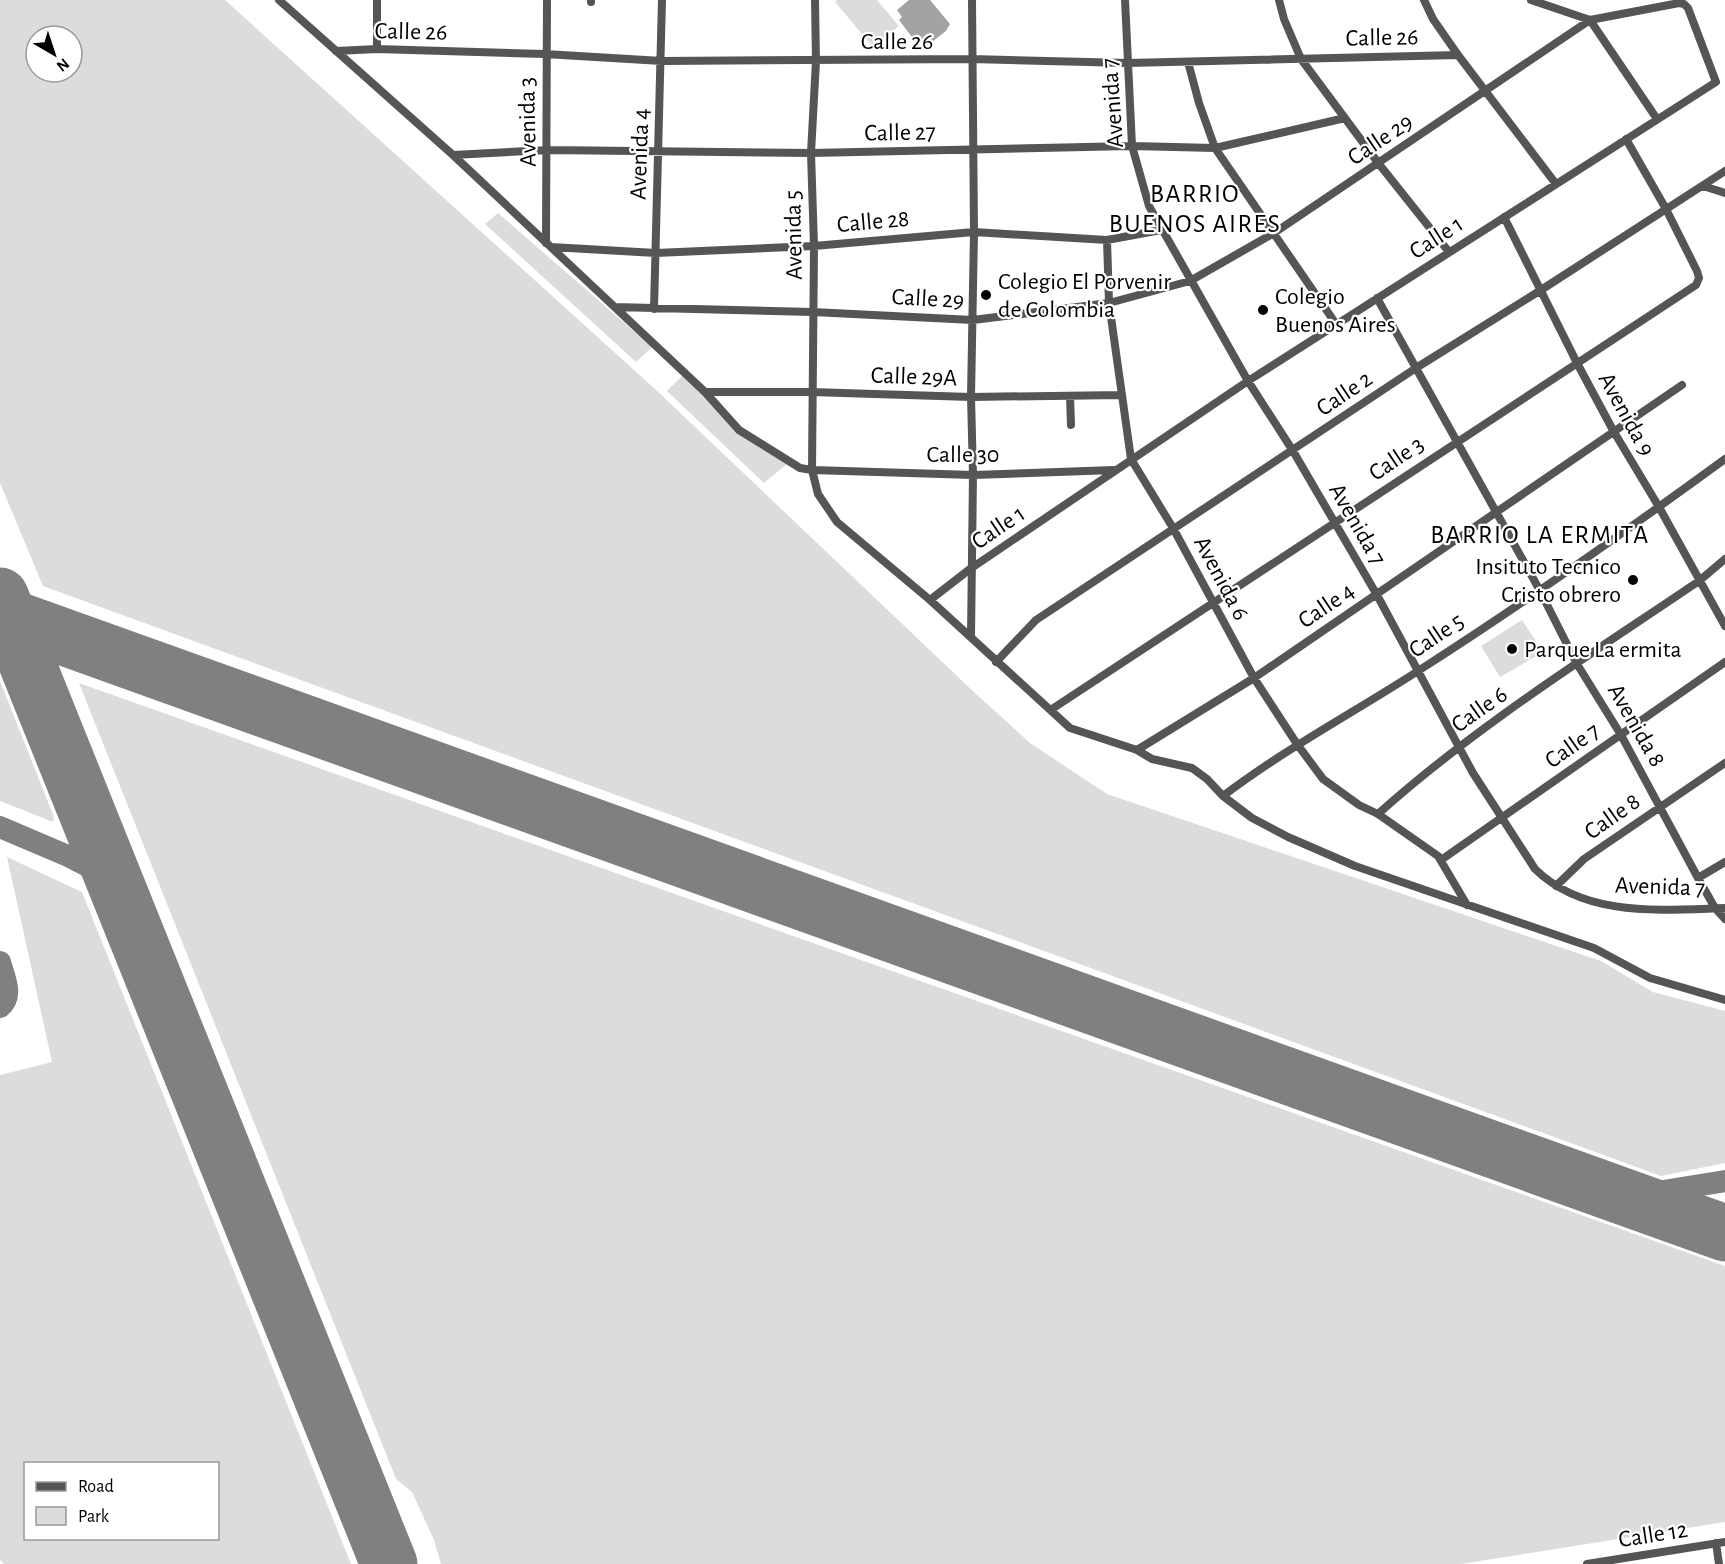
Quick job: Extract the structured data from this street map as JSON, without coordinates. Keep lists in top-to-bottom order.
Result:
{
  "streets": {
    "street": [
      "Calle 26",
      "Avenida 7",
      "Avenida 3",
      "Calle 27",
      "Calle 29",
      "Avenida 4",
      "Calle 28",
      "Avenida 5",
      "Calle 1",
      "Calle 29A",
      "Calle 2",
      "Avenida 9",
      "Calle 30",
      "Calle 3",
      "Avenida 6",
      "Calle 4",
      "Calle 5",
      "Calle 6",
      "Avenida 8",
      "Calle 7",
      "Calle 8",
      "Calle 12"
    ]
  },
  "crossings": [
    ["Calle 26", "Avenida 7"],
    ["Calle 26", "Avenida 3"],
    ["Calle 26", "Avenida 4"],
    ["Calle 26", "Avenida 5"],
    ["Avenida 7", "Calle 27"],
    ["Avenida 7", "Calle 29"],
    ["Avenida 7", "Calle 28"],
    ["Avenida 7", "Calle 1"],
    ["Avenida 7", "Calle 2"],
    ["Avenida 7", "Calle 3"],
    ["Avenida 7", "Calle 4"],
    ["Avenida 7", "Calle 5"],
    ["Avenida 7", "Calle 6"],
    ["Avenida 7", "Avenida 8"],
    ["Avenida 7", "Calle 7"],
    ["Avenida 7", "Calle 8"],
    ["Avenida 3", "Calle 27"],
    ["Avenida 3", "Calle 28"],
    ["Calle 27", "Avenida 4"],
    ["Calle 27", "Avenida 5"],
    ["Calle 29", "Avenida 4"],
    ["Calle 29", "Avenida 5"],
    ["Calle 29", "Avenida 6"],
    ["Avenida 4", "Calle 28"],
    ["Calle 28", "Avenida 5"],
    ["Calle 28", "Avenida 6"],
    ["Avenida 5", "Calle 1"],
    ["Avenida 5", "Calle 29A"],
    ["Avenida 5", "Calle 2"],
    ["Avenida 5", "Calle 30"],
    ["Avenida 5", "Calle 3"],
    ["Avenida 5", "Calle 4"],
    ["Avenida 5", "Calle 5"],
    ["Calle 1", "Avenida 9"],
    ["Calle 1", "Calle 30"],
    ["Calle 1", "Avenida 6"],
    ["Calle 1", "Avenida 8"],
    ["Calle 29A", "Avenida 6"],
    ["Calle 2", "Avenida 9"],
    ["Calle 2", "Calle 3"],
    ["Calle 2", "Avenida 6"],
    ["Calle 2", "Avenida 8"],
    ["Avenida 9", "Calle 3"],
    ["Avenida 9", "Calle 4"],
    ["Avenida 9", "Calle 5"],
    ["Avenida 9", "Calle 6"],
    ["Calle 3", "Avenida 6"],
    ["Calle 3", "Avenida 8"],
    ["Avenida 6", "Calle 4"],
    ["Avenida 6", "Calle 5"],
    ["Avenida 6", "Calle 6"],
    ["Avenida 6", "Calle 7"],
    ["Calle 4", "Avenida 8"],
    ["Calle 5", "Avenida 8"],
    ["Calle 6", "Avenida 8"],
    ["Avenida 8", "Calle 7"],
    ["Avenida 8", "Calle 8"]
  ],
  "districts": ["BARRIO BUENOS AIRES", "BARRIO LA ERMITA"],
  "places": [
    "Colegio El Porvenir de Colombia",
    "Colegio Buenos Aires",
    "Insituto Tecnico Cristo obrero",
    "Parque La ermita"
  ],
  "legend": ["Road", "Park"],
  "north": "bottom right"
}
